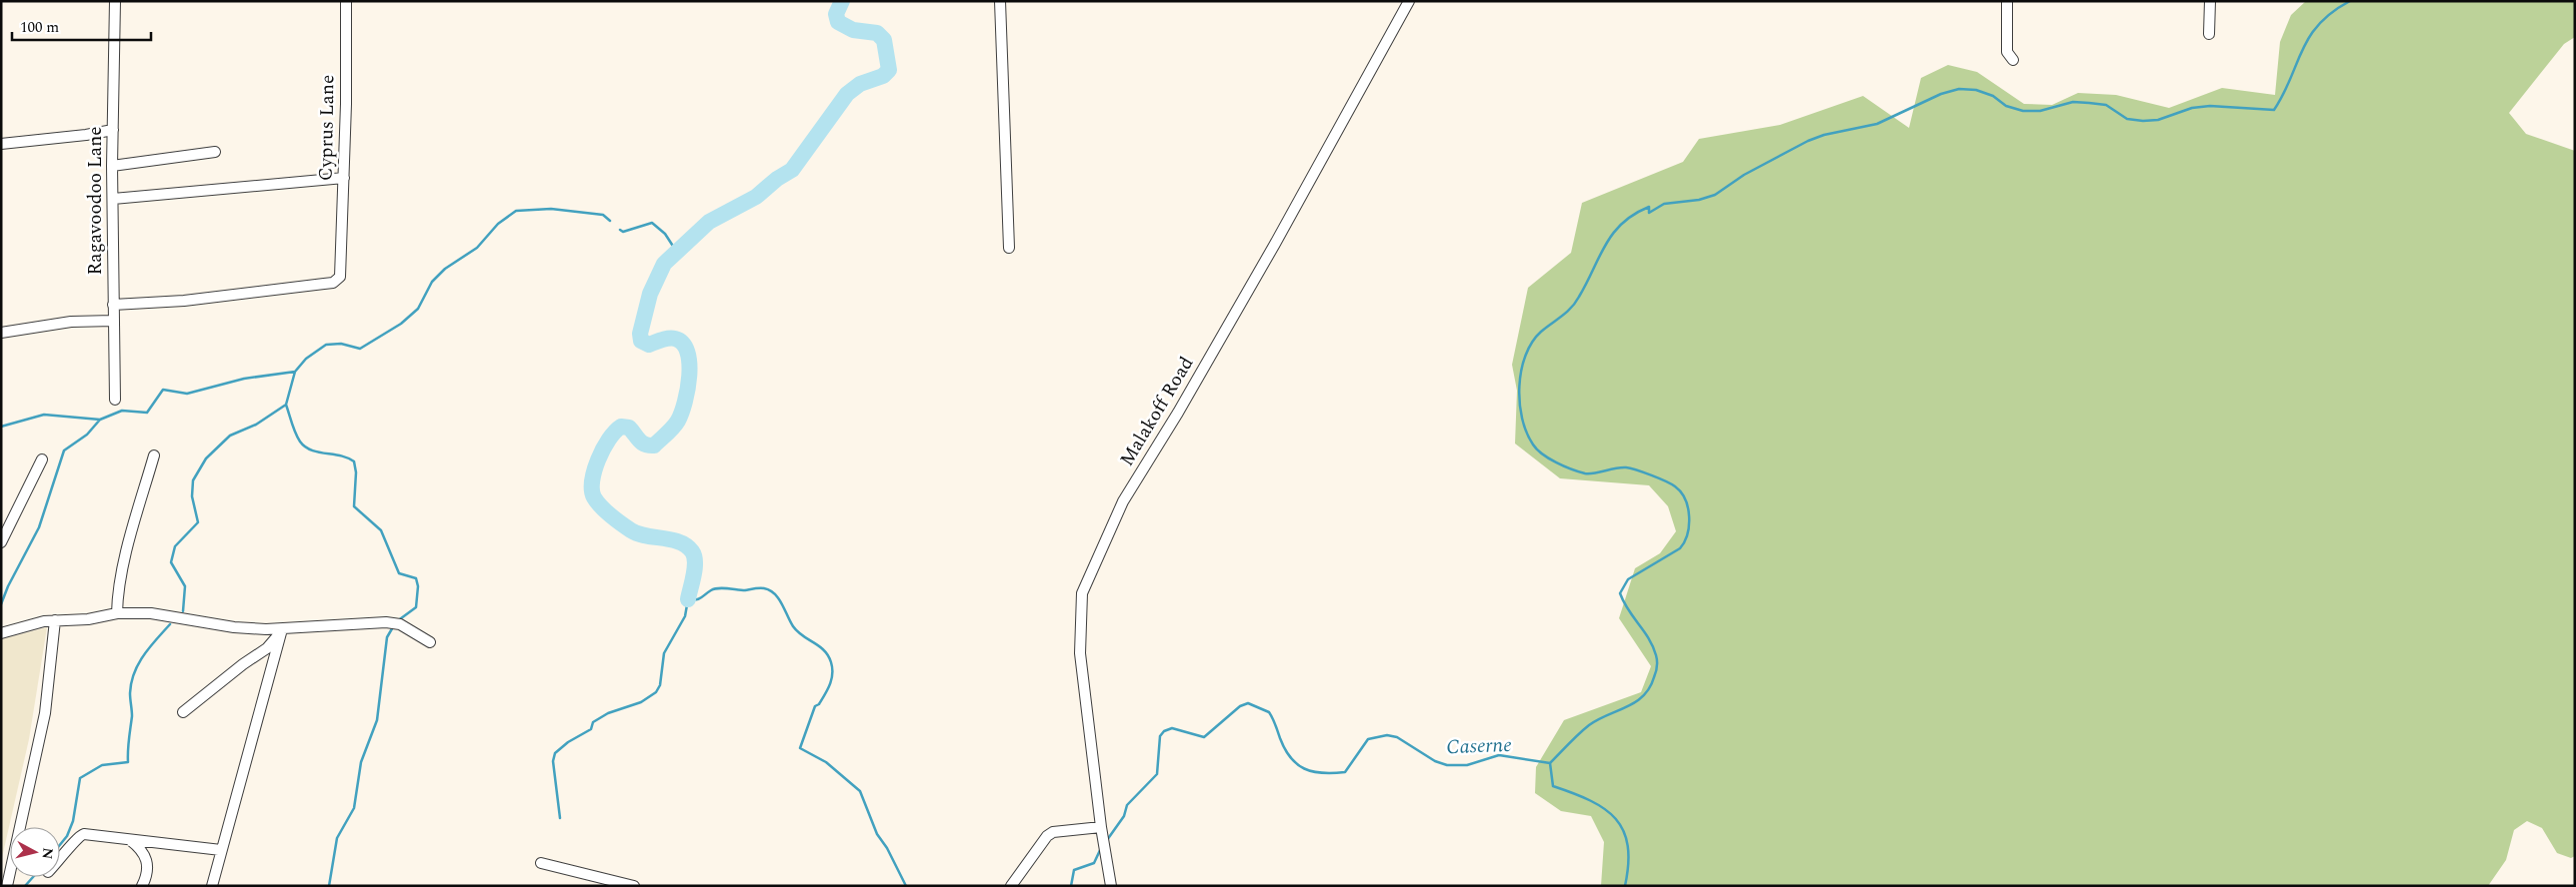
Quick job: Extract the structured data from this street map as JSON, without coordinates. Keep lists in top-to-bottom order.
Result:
{
  "streets": {
    "street": ["Cyprus Lane", "Ragavoodoo Lane", "Malakoff Road"]
  },
  "crossings": [
    ["Cyprus Lane", "Ragavoodoo Lane"]
  ],
  "water": ["Caserne"],
  "scale_bar": "100 m",
  "north": "right"
}
